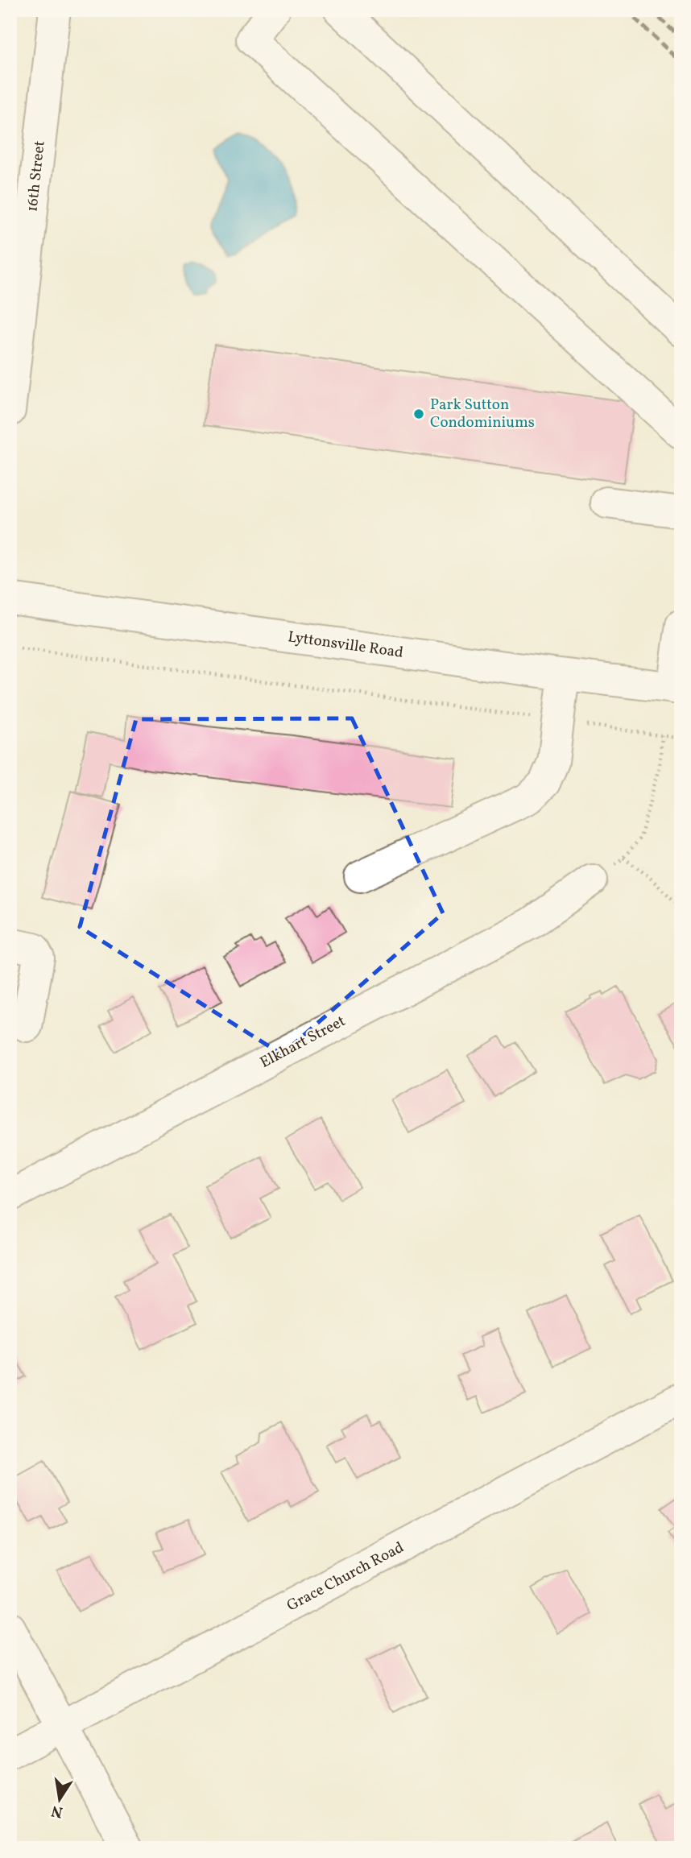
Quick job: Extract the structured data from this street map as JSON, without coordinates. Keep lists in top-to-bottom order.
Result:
{
  "streets": {
    "street": [
      "16th Street",
      "Lyttonsville Road",
      "Elkhart Street",
      "Grace Church Road"
    ]
  },
  "places": ["Park Sutton Condominiums"],
  "north": "bottom"
}
